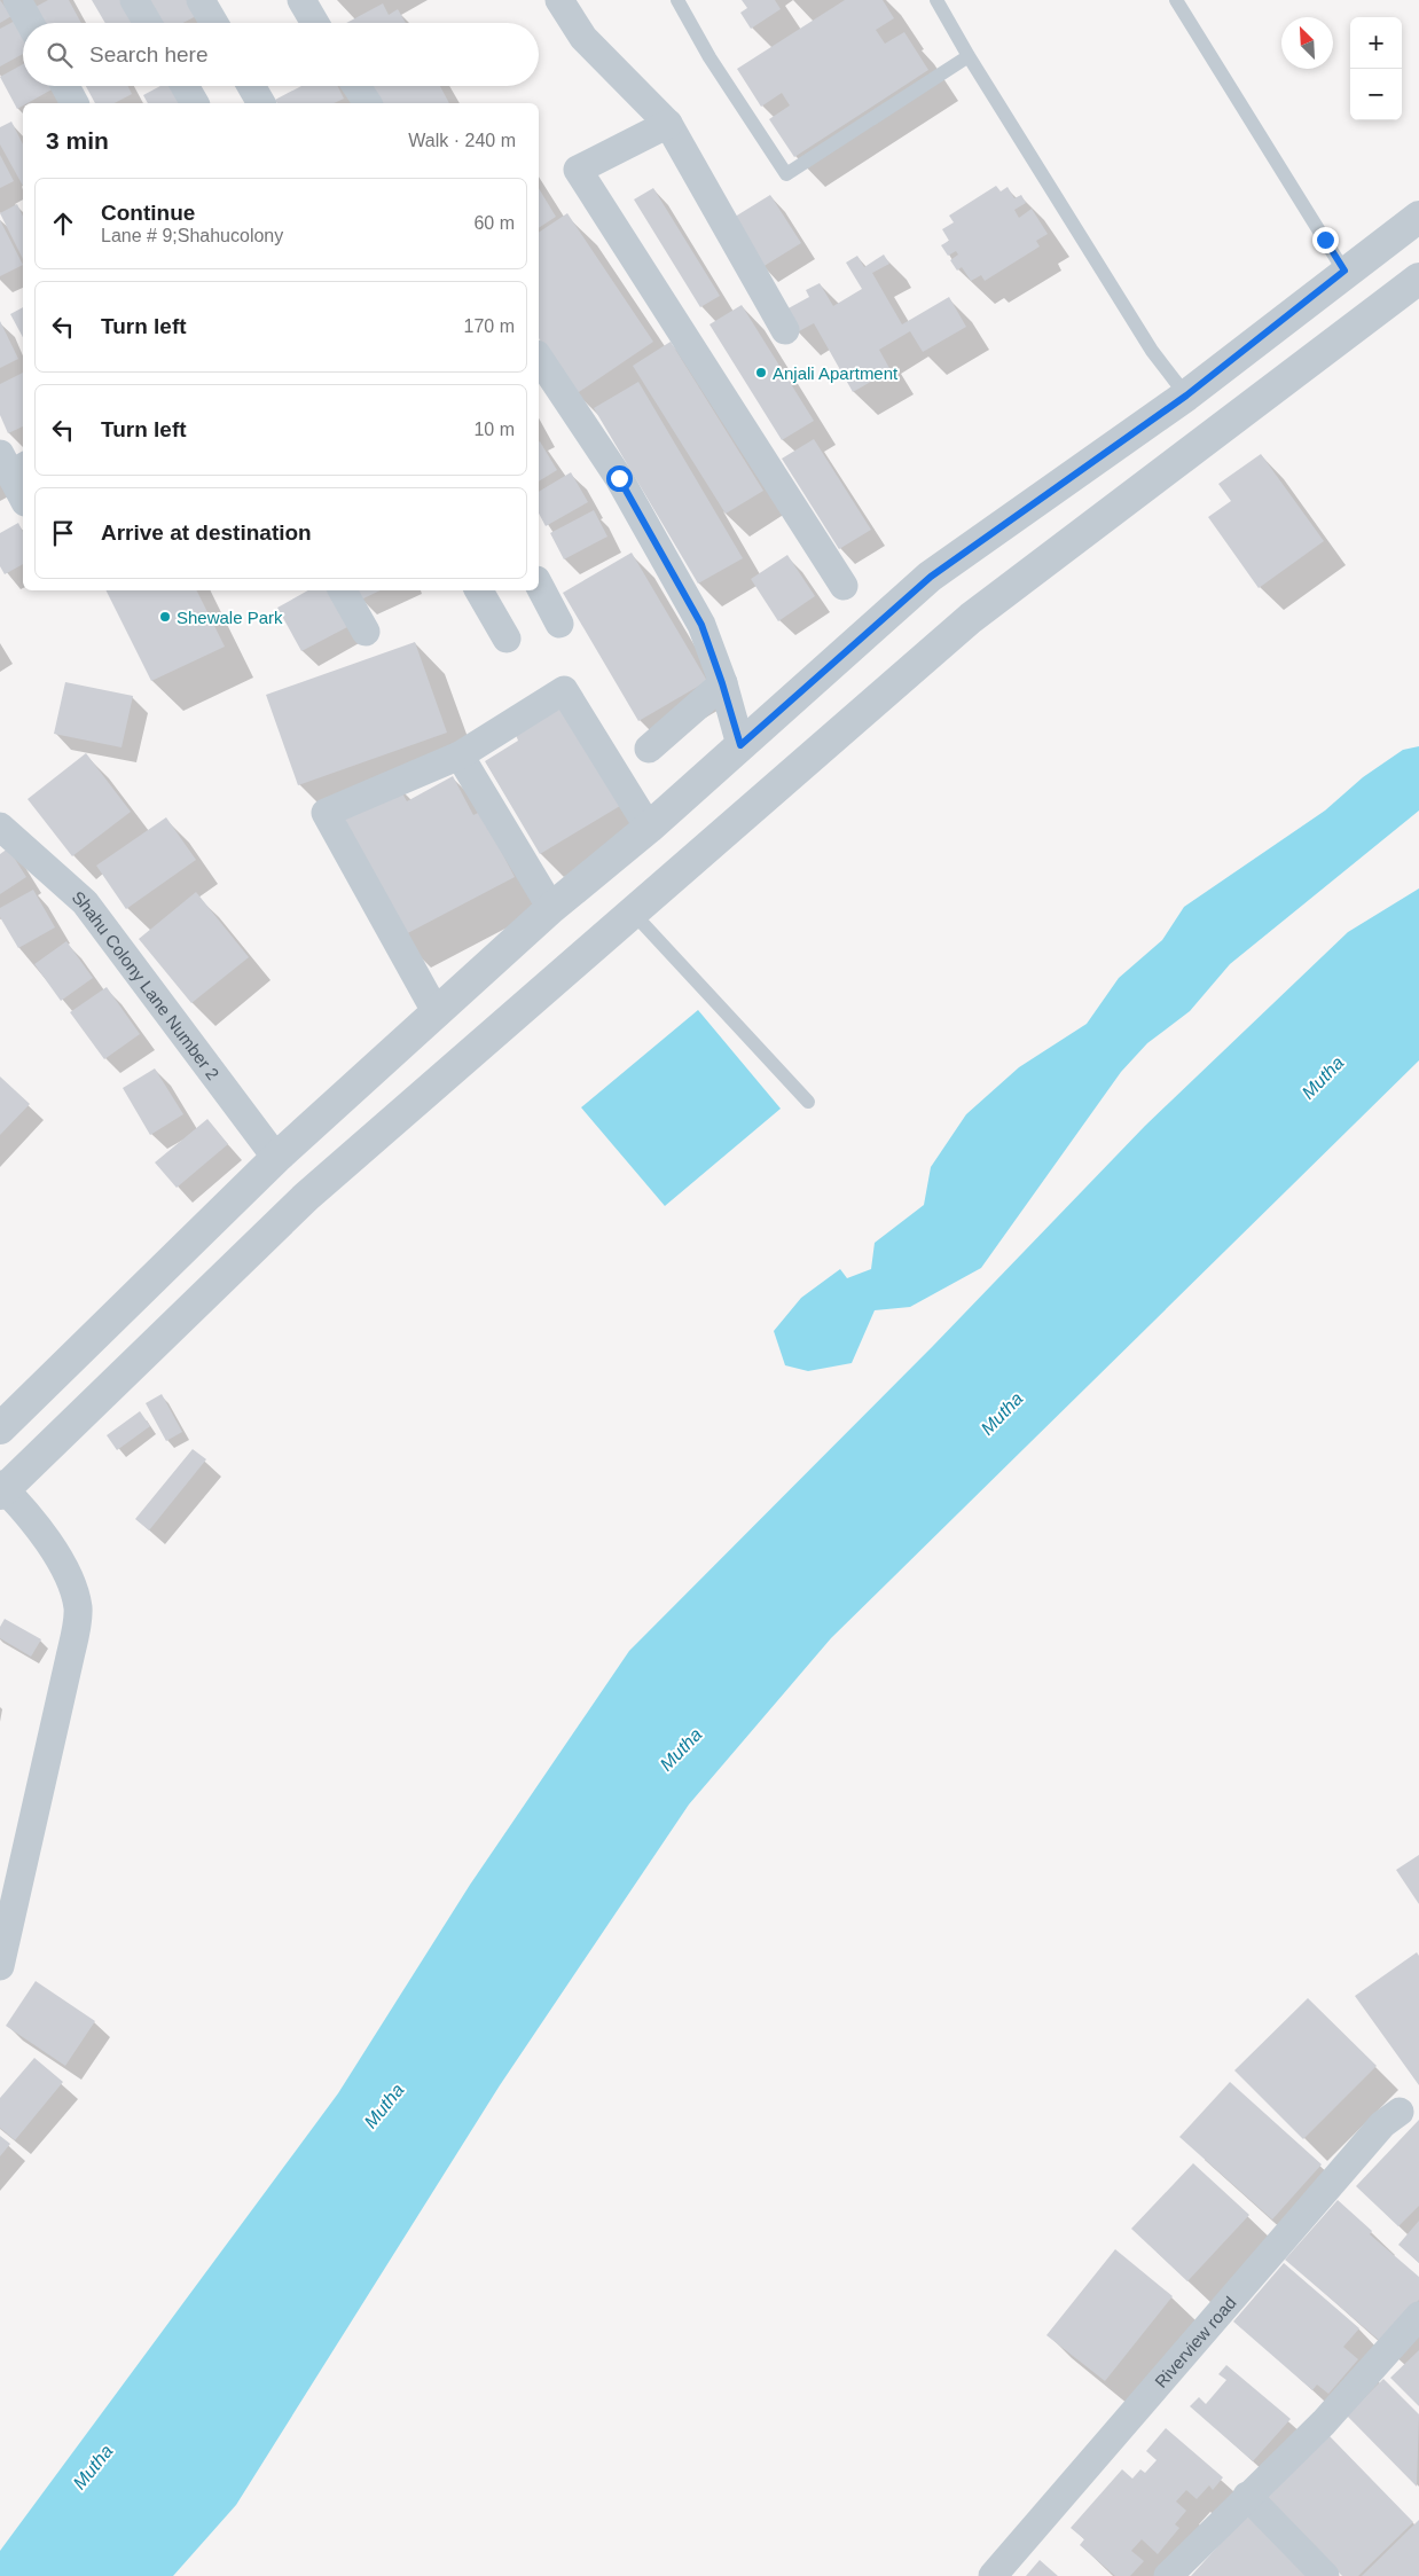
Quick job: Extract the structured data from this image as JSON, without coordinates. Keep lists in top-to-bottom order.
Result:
{
  "streets": {
    "street": ["Shahu Colony Lane Number 2", "Riverview road"]
  },
  "water": ["Mutha"],
  "places": ["Anjali Apartment", "Shewale Park"],
  "north": "top left",
  "page": {
    "map_buttons": ["+", "−"],
    "search": "Search here",
    "heading": ["3 min", "Walk · 240 m"],
    "list": [
      ["Continue", "Lane # 9;Shahucolony", "60 m"],
      ["Turn left", "170 m"],
      ["Turn left", "10 m"],
      "Arrive at destination"
    ]
  }
}
